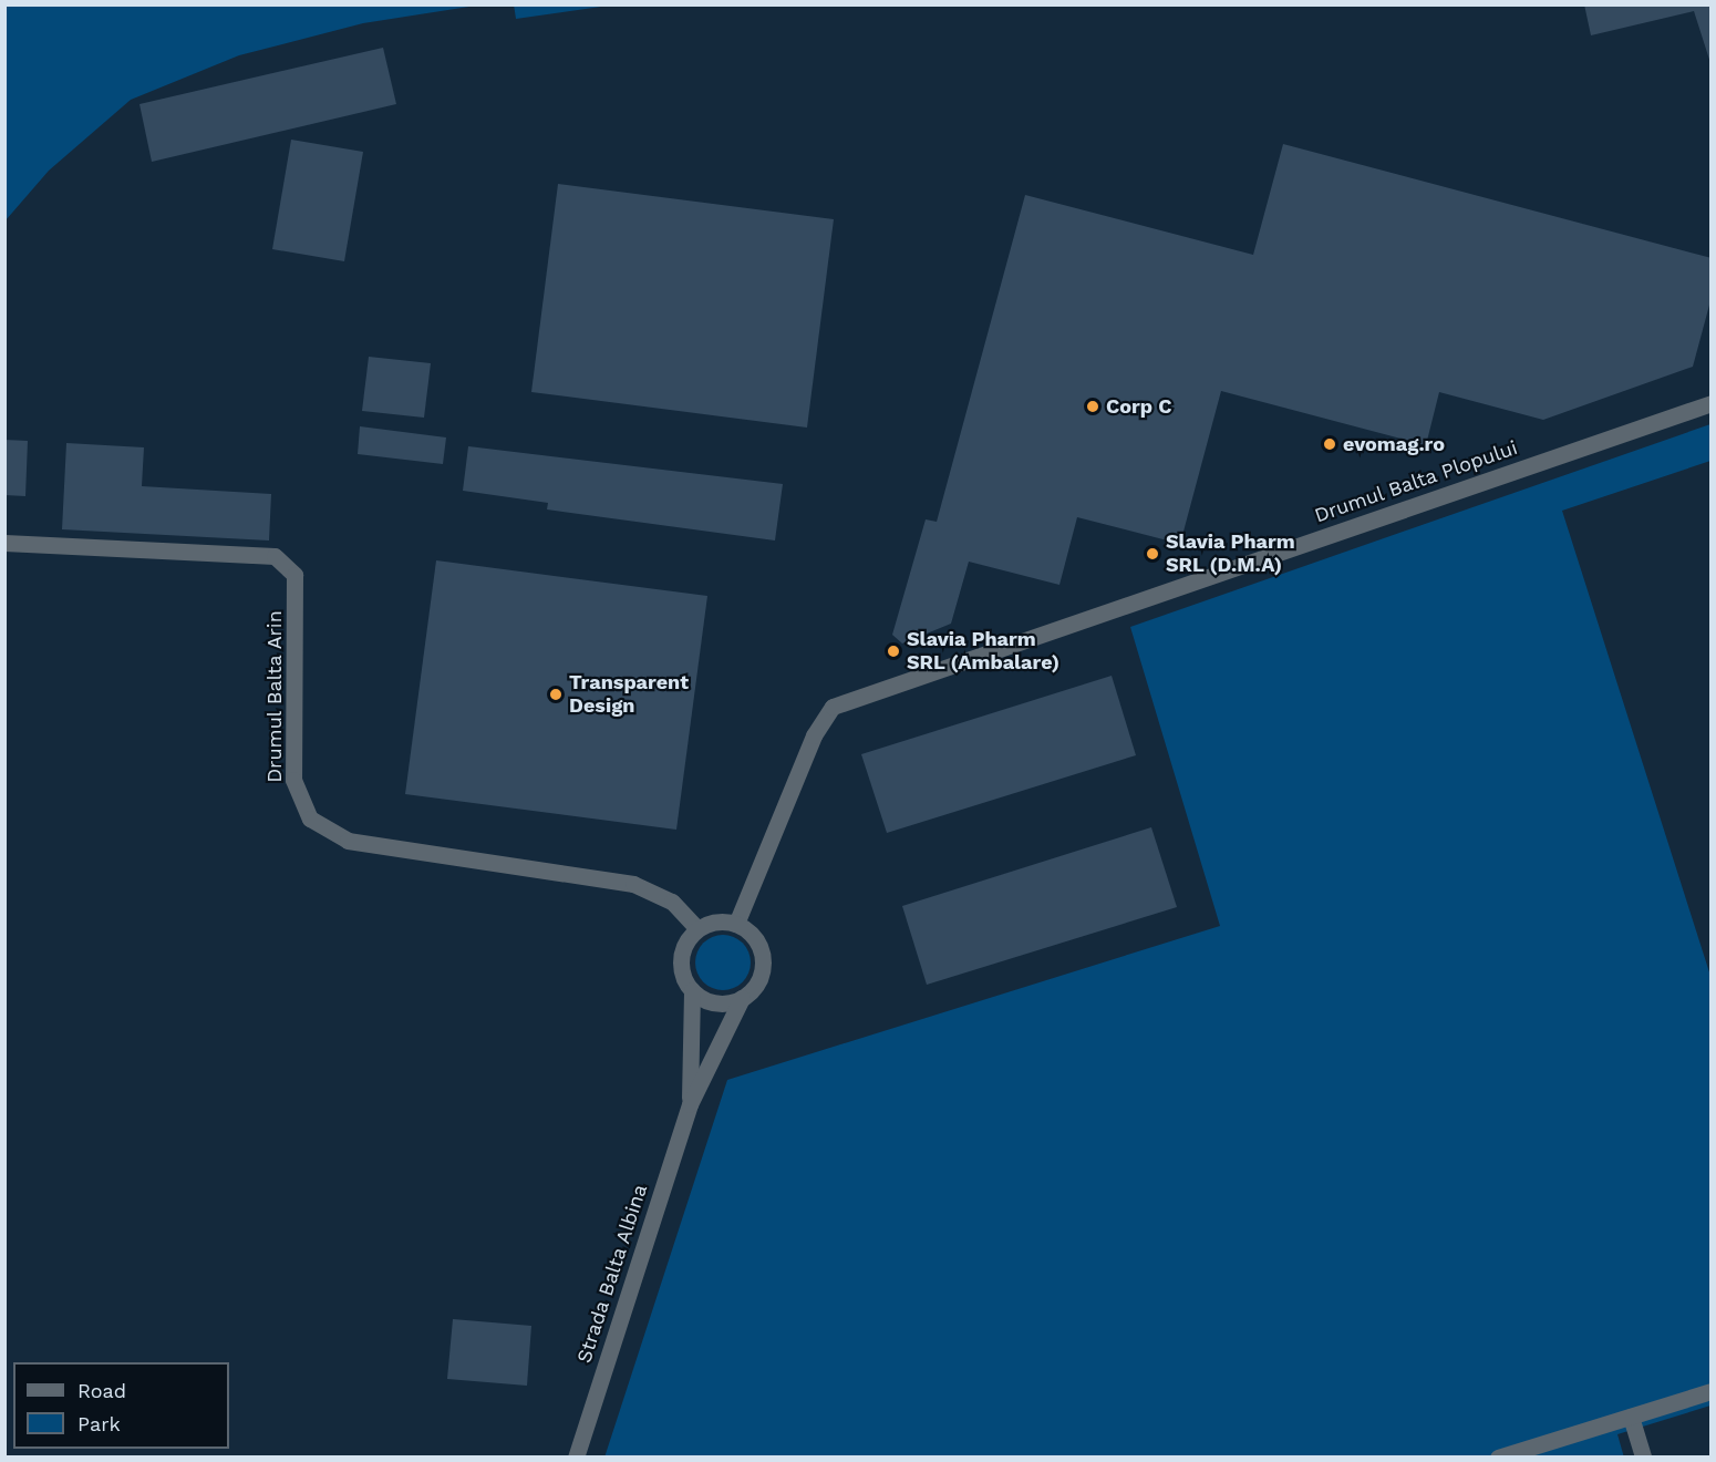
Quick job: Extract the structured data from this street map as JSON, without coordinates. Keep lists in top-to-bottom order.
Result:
{
  "streets": {
    "street": ["Drumul Balta Plopului", "Drumul Balta Arin", "Strada Balta Albina"]
  },
  "crossings": [
    ["Drumul Balta Plopului", "Drumul Balta Arin"],
    ["Drumul Balta Plopului", "Strada Balta Albina"],
    ["Drumul Balta Arin", "Strada Balta Albina"]
  ],
  "places": [
    "Corp C",
    "evomag.ro",
    "Slavia Pharm SRL (D.M.A)",
    "Slavia Pharm SRL (Ambalare)",
    "Transparent Design"
  ],
  "legend": ["Road", "Park"]
}
